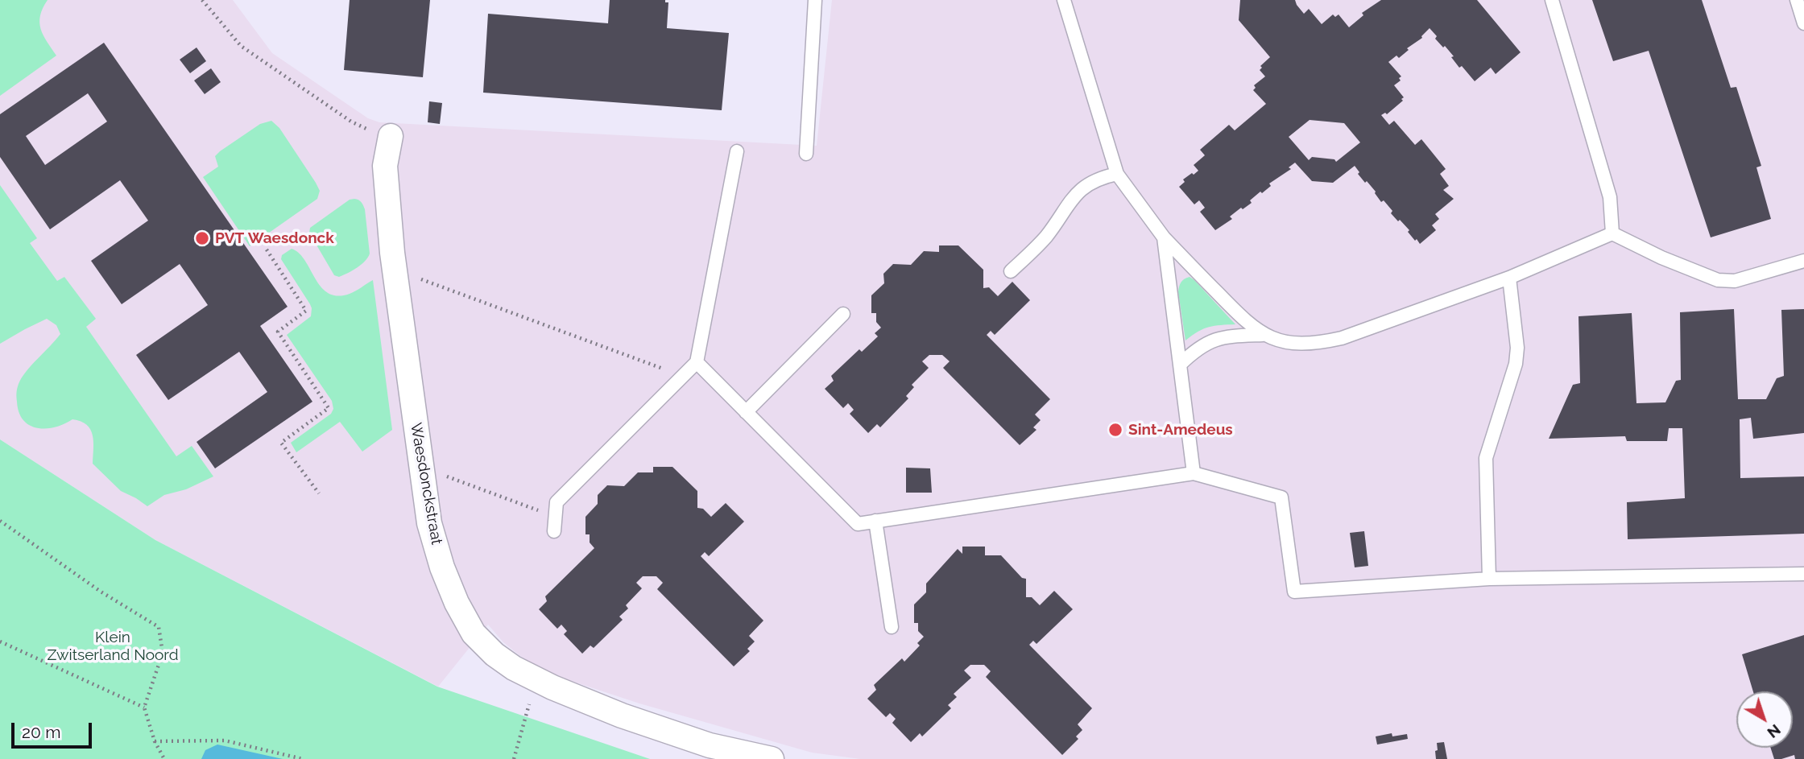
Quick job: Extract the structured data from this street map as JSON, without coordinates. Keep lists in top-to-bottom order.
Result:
{
  "streets": {
    "street": ["Waesdonckstraat"]
  },
  "parks": ["Klein Zwitserland Noord"],
  "places": ["PVT Waesdonck", "Sint-Amedeus"],
  "scale_bar": "20 m",
  "north": "bottom right"
}
